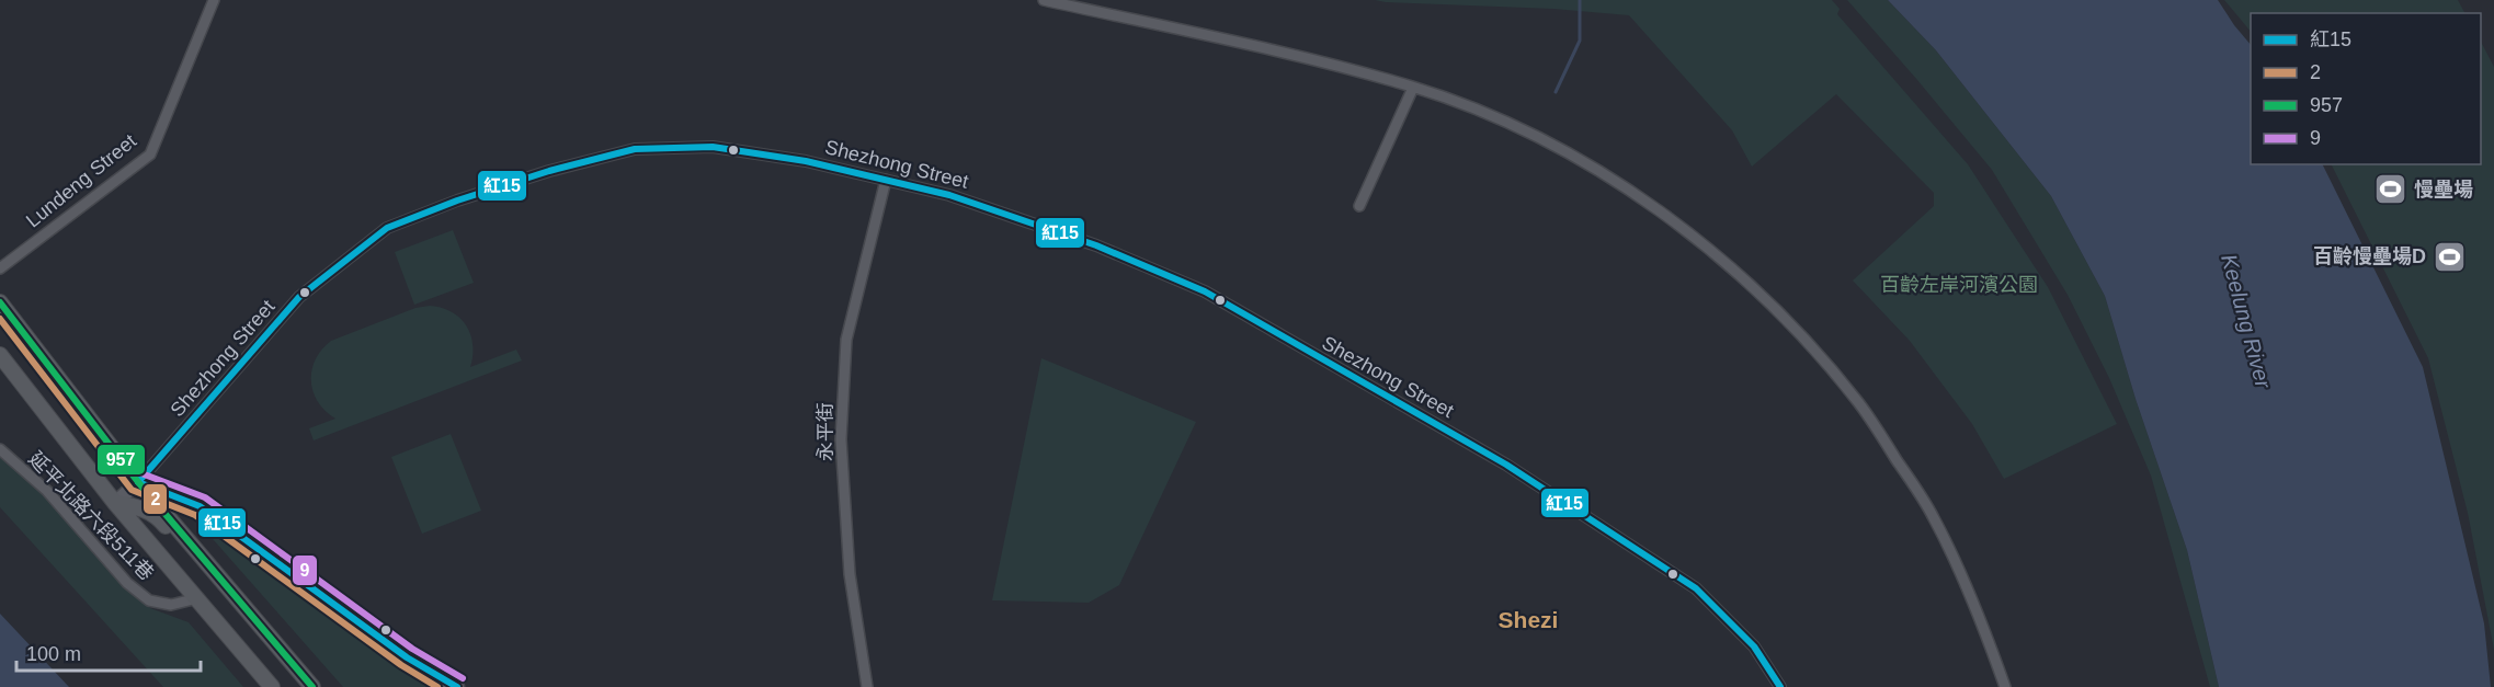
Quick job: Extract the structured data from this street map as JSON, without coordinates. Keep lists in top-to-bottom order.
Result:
{
  "streets": {
    "street": [
      "Shezhong Street",
      "Lundeng Street",
      "永平街",
      "延平北路六段511巷"
    ]
  },
  "crossings": [
    ["Shezhong Street", "永平街"]
  ],
  "districts": ["Shezi"],
  "water": ["Keelung River"],
  "parks": ["百齡左岸河濱公園"],
  "places": {
    "sports": ["慢壘場", "百齡慢壘場D"]
  },
  "lines": [
    "transit line 紅15",
    "transit line 957",
    "transit line 2",
    "transit line 9"
  ],
  "legend": [
    "紅15",
    "2",
    "957",
    "9"
  ],
  "scale_bar": "100 m"
}
